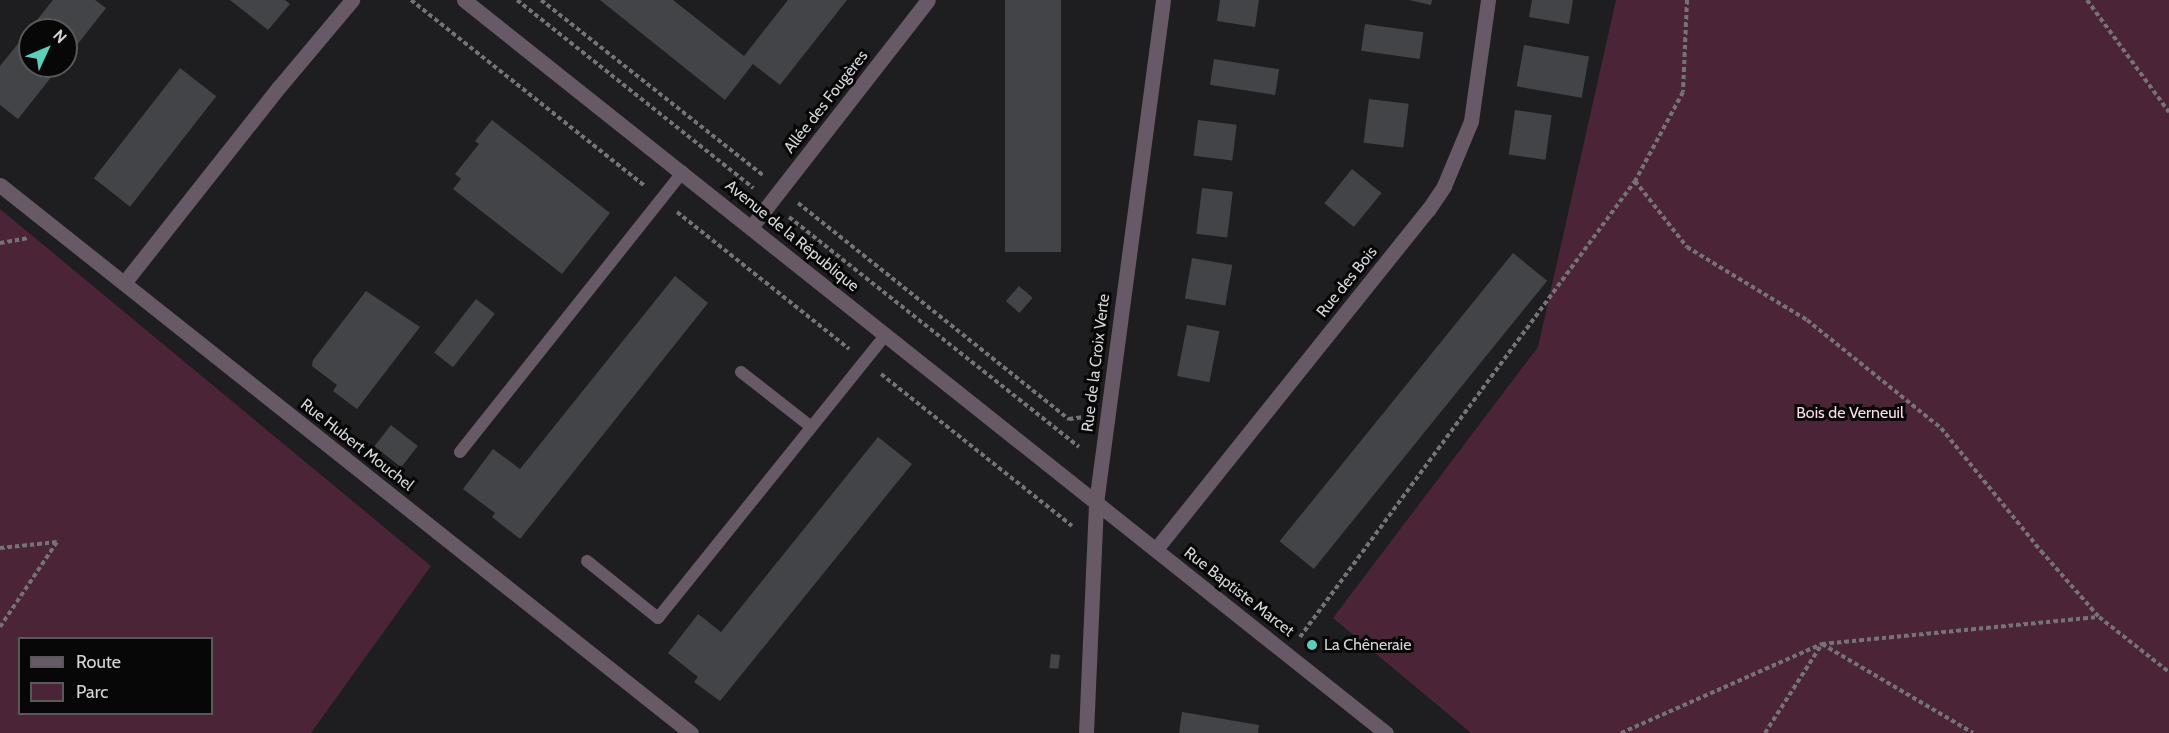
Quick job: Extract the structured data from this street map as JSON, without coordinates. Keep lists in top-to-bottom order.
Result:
{
  "streets": {
    "street": [
      "Allée des Fougères",
      "Avenue de la République",
      "Rue des Bois",
      "Rue de la Croix Verte",
      "Rue Hubert Mouchel",
      "Rue Baptiste Marcet"
    ]
  },
  "crossings": [
    ["Allée des Fougères", "Avenue de la République"],
    ["Avenue de la République", "Rue de la Croix Verte"],
    ["Avenue de la République", "Rue Baptiste Marcet"],
    ["Rue des Bois", "Rue Baptiste Marcet"],
    ["Rue de la Croix Verte", "Rue Baptiste Marcet"]
  ],
  "parks": ["Bois de Verneuil"],
  "places": ["La Chêneraie"],
  "legend": ["Route", "Parc"],
  "north": "top right"
}
